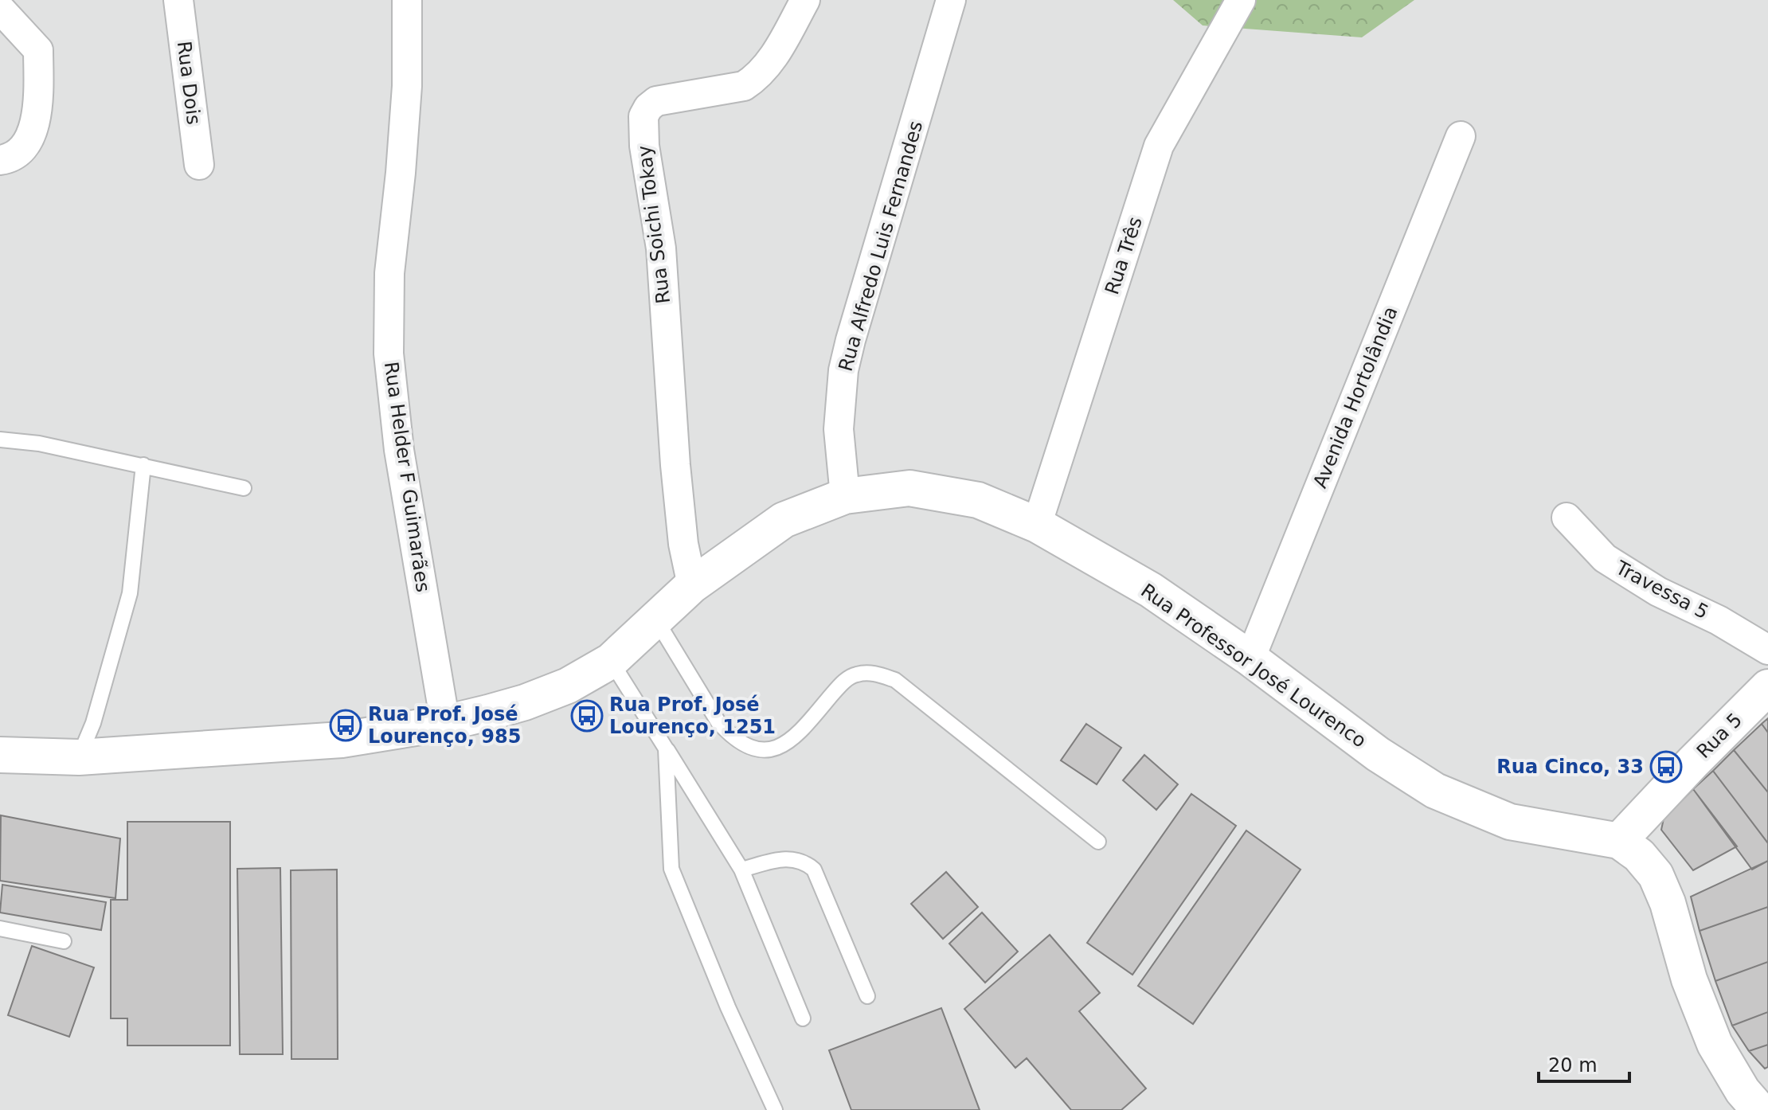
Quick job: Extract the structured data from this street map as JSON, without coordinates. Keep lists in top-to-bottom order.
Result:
{
  "streets": {
    "street": [
      "Rua Dois",
      "Rua Soichi Tokay",
      "Rua Alfredo Luis Fernandes",
      "Rua Três",
      "Avenida Hortolândia",
      "Rua Helder F Guimarães",
      "Travessa 5",
      "Rua Professor José Lourenco",
      "Rua 5"
    ]
  },
  "crossings": [
    ["Rua Soichi Tokay", "Rua Professor José Lourenco"],
    ["Rua Alfredo Luis Fernandes", "Rua Professor José Lourenco"],
    ["Rua Três", "Rua Professor José Lourenco"],
    ["Avenida Hortolândia", "Rua Professor José Lourenco"],
    ["Rua Helder F Guimarães", "Rua Professor José Lourenco"],
    ["Rua Professor José Lourenco", "Rua 5"]
  ],
  "places": {
    "bus stop": ["Rua Prof. José Lourenço, 1251", "Rua Prof. José Lourenço, 985", "Rua Cinco, 33"]
  },
  "scale_bar": "20 m"
}
